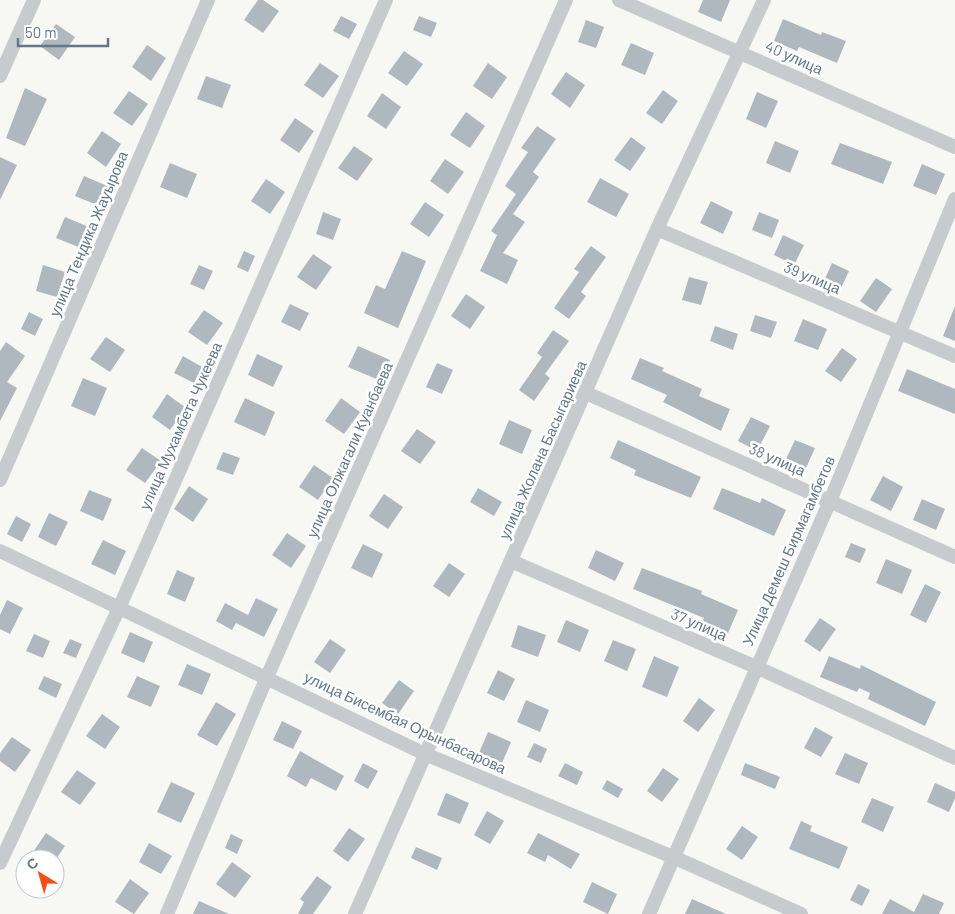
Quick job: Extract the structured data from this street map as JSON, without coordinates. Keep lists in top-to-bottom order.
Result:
{
  "streets": {
    "street": [
      "40 улица",
      "улица Тендика Жауырова",
      "39 улица",
      "улица Мухамбета Чукеева",
      "улица Олжагали Куанбаева",
      "улица Жолана Басыгариева",
      "38 улица",
      "Улица Демеш Бирмагамбетов",
      "37 улица",
      "улица Бисембая Орынбасарова"
    ]
  },
  "crossings": [
    ["40 улица", "улица Жолана Басыгариева"],
    ["39 улица", "улица Жолана Басыгариева"],
    ["39 улица", "Улица Демеш Бирмагамбетов"],
    ["улица Мухамбета Чукеева", "улица Бисембая Орынбасарова"],
    ["улица Олжагали Куанбаева", "улица Бисембая Орынбасарова"],
    ["улица Жолана Басыгариева", "38 улица"],
    ["улица Жолана Басыгариева", "37 улица"],
    ["улица Жолана Басыгариева", "улица Бисембая Орынбасарова"],
    ["38 улица", "Улица Демеш Бирмагамбетов"],
    ["Улица Демеш Бирмагамбетов", "37 улица"],
    ["Улица Демеш Бирмагамбетов", "улица Бисембая Орынбасарова"]
  ],
  "scale_bar": "50 m",
  "north": "top left"
}
